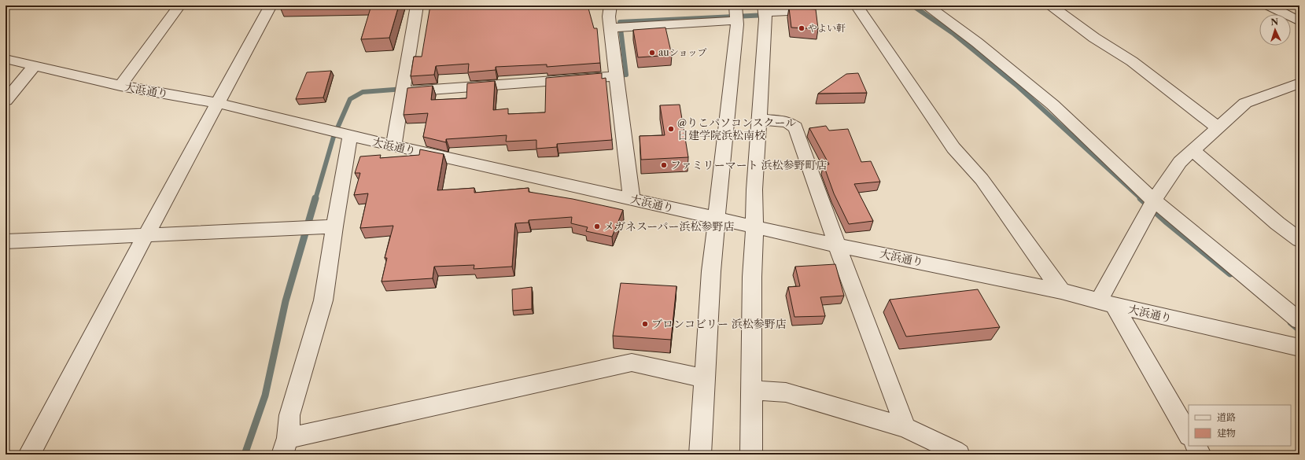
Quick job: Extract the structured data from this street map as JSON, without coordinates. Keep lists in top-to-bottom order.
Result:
{
  "streets": {
    "street": ["大浜通り"]
  },
  "places": [
    "やよい軒",
    "auショップ",
    "@りこパソコンスクール 日建学院浜松南校",
    "ファミリーマート 浜松参野町店",
    "メガネスーパー浜松参野店",
    "ブロンコビリー 浜松参野店"
  ],
  "legend": ["道路", "建物"],
  "north": "top"
}
